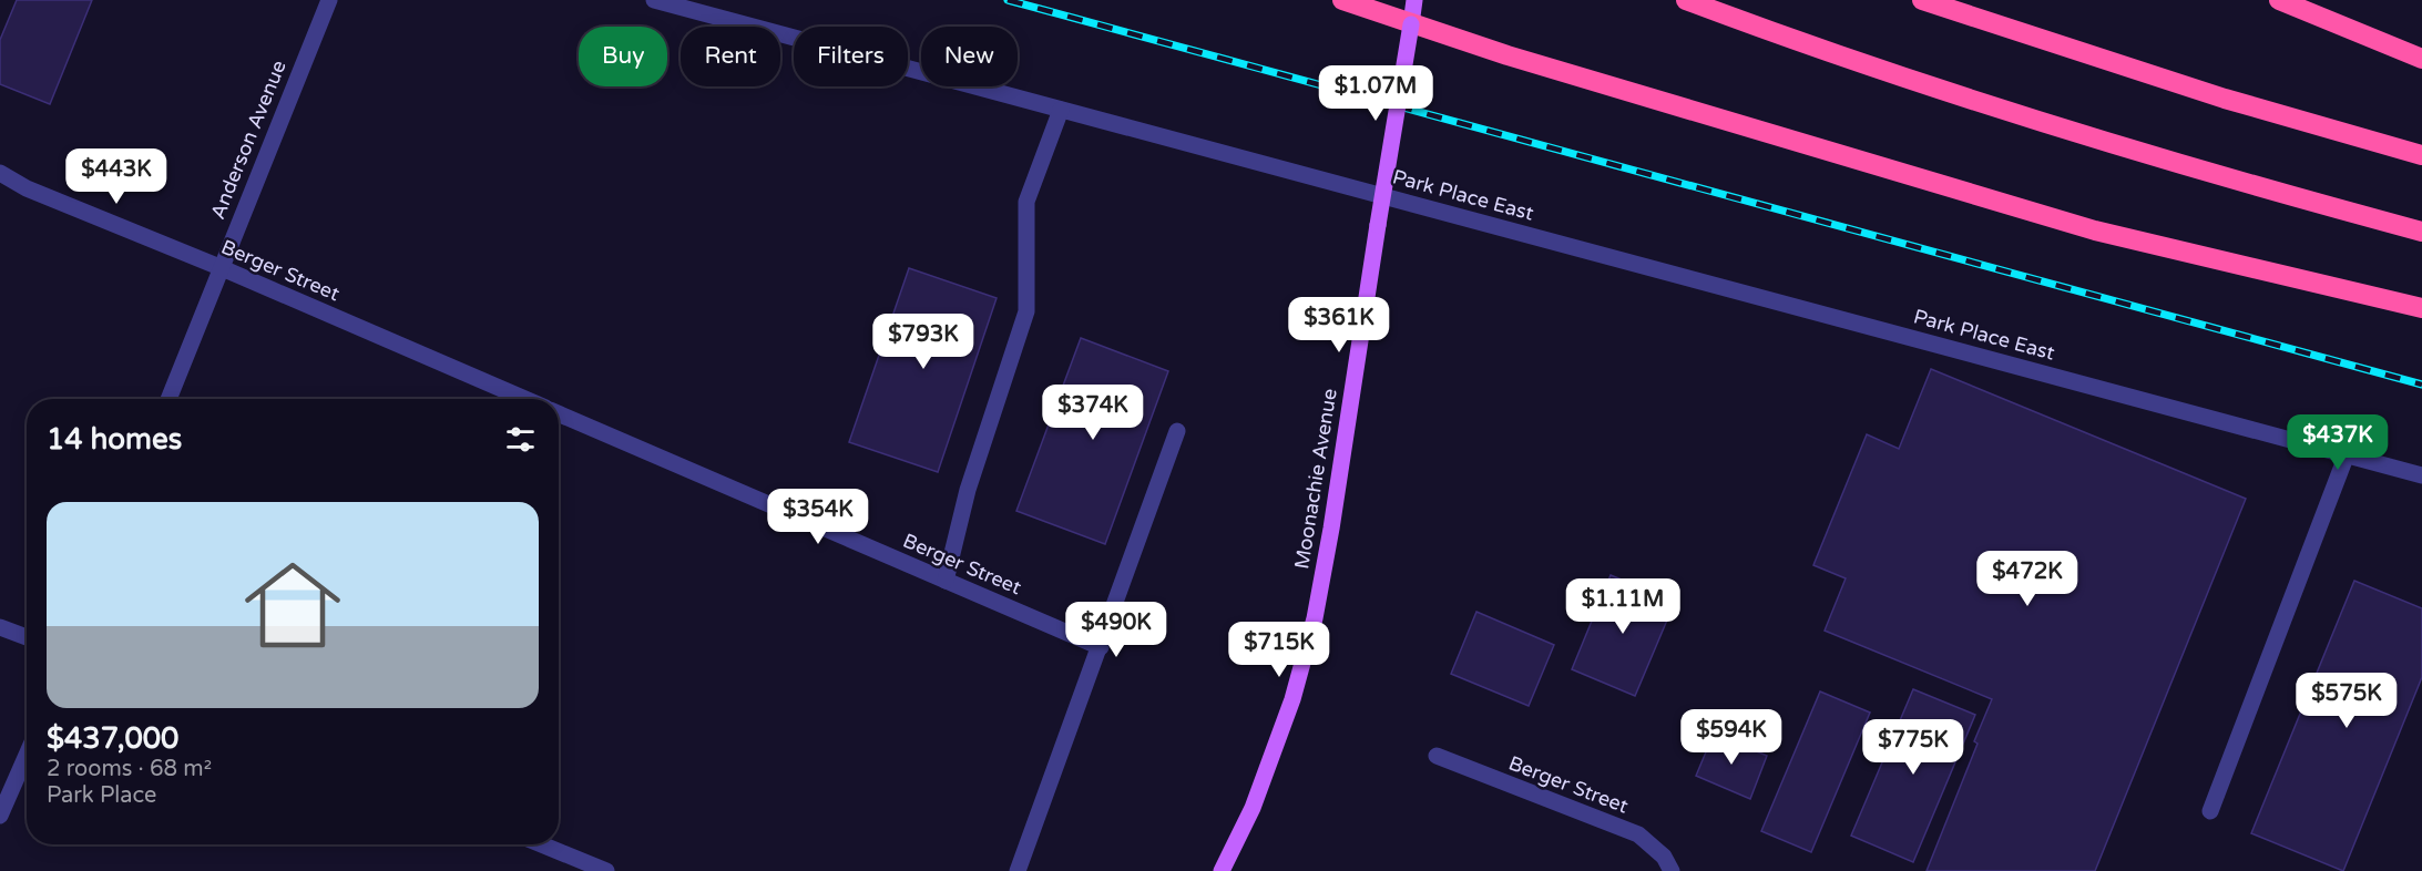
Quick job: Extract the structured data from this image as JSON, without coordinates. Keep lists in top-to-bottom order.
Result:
{
  "streets": {
    "main road": ["Moonachie Avenue"],
    "street": ["Anderson Avenue", "Park Place East", "Berger Street"]
  },
  "crossings": [
    ["Anderson Avenue", "Berger Street"]
  ],
  "page": {
    "chip": [
      "Buy",
      "Rent",
      "Filters",
      "New"
    ],
    "price": [
      "$1.07M",
      "$443K",
      "$361K",
      "$793K",
      "$374K",
      "$437K",
      "$354K",
      "$472K",
      "$1.11M",
      "$490K",
      "$715K",
      "$575K",
      "$594K",
      "$775K"
    ],
    "heading": "14 homes",
    "list": [
      {
        "name": "$437,000",
        "note": "2 rooms · 68 m² · Park Place"
      }
    ]
  }
}
